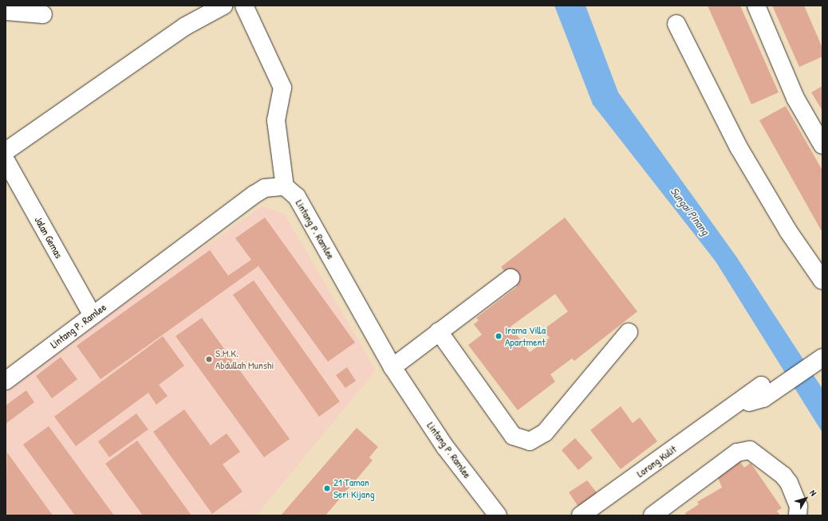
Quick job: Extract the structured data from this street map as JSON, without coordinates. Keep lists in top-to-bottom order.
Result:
{
  "streets": {
    "street": ["Lintang P. Ramlee", "Jalan Gemas", "Lorong Kulit"]
  },
  "crossings": [
    ["Lintang P. Ramlee", "Jalan Gemas"]
  ],
  "water": ["Sungai Pinang"],
  "places": ["Irama Villa Apartment", "S.M.K. Abdullah Munshi", "21 Taman Seri Kijang"],
  "north": "top right"
}
